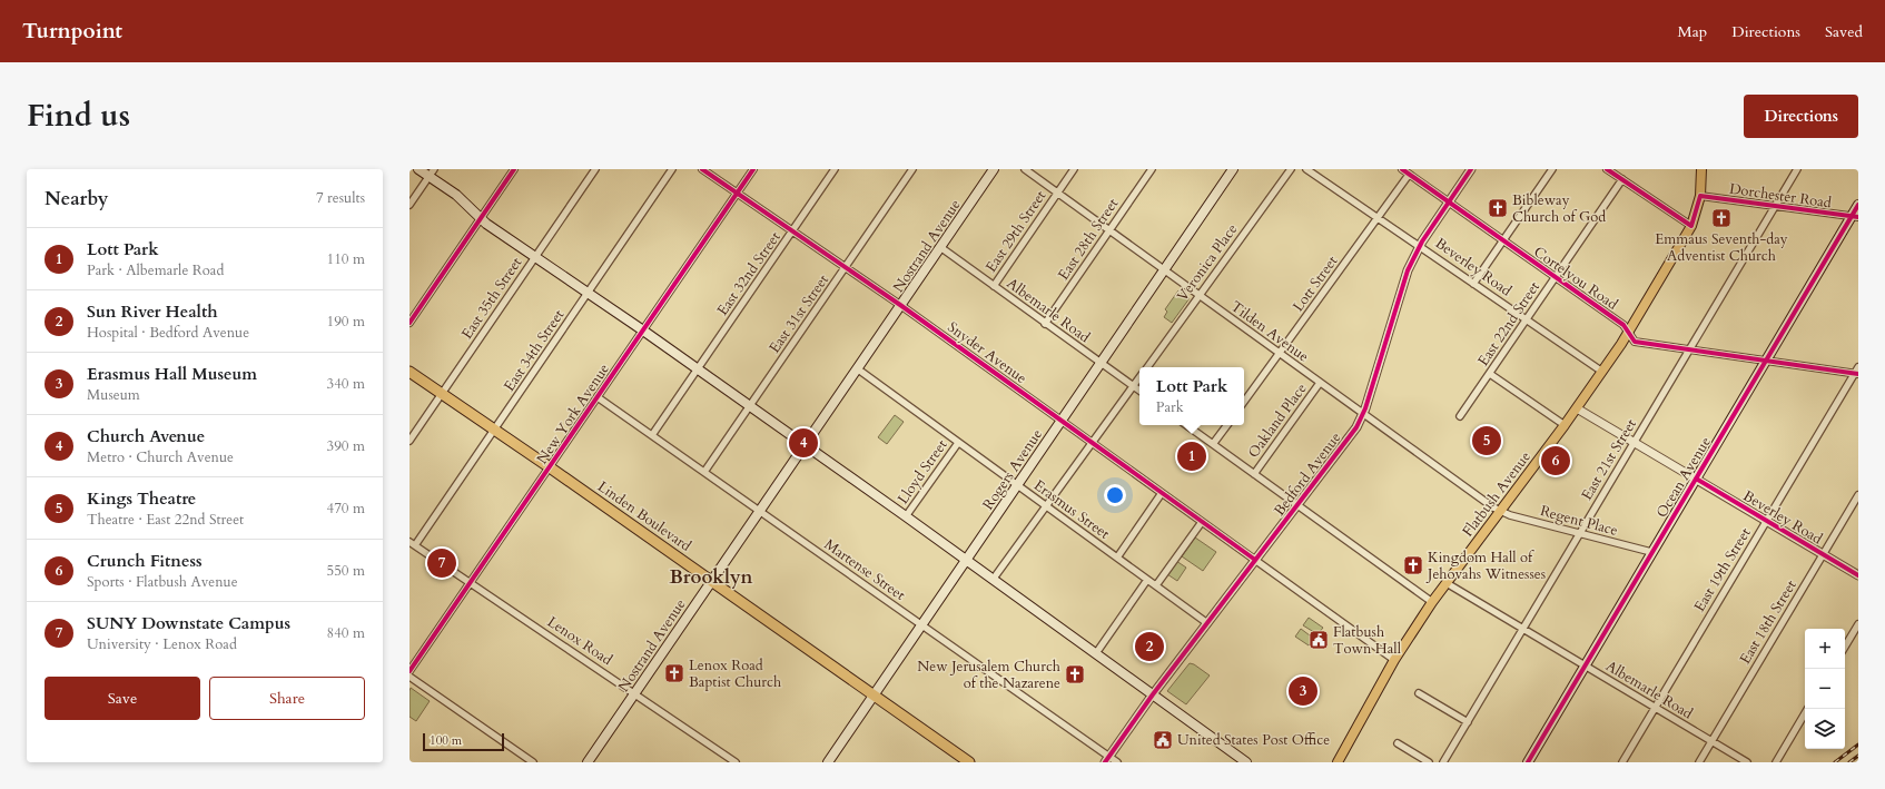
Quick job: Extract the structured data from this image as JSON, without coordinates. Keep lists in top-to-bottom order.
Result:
{
  "streets": {
    "highway": ["Linden Boulevard"],
    "main road": [
      "Nostrand Avenue",
      "Rogers Avenue",
      "Ocean Avenue",
      "Flatbush Avenue"
    ],
    "street": [
      "Dorchester Road",
      "East 29th Street",
      "East 28th Street",
      "Veronica Place",
      "Beverley Road",
      "East 32nd Street",
      "Cortelyou Road",
      "Lott Street",
      "East 35th Street",
      "Albemarle Road",
      "East 31st Street",
      "East 22nd Street",
      "Tilden Avenue",
      "East 34th Street",
      "Snyder Avenue",
      "New York Avenue",
      "Oakland Place",
      "East 21st Street",
      "Lloyd Street",
      "Bedford Avenue",
      "Erasmus Street",
      "Regent Place",
      "Martense Street",
      "East 19th Street",
      "East 18th Street",
      "Lenox Road"
    ]
  },
  "crossings": [
    ["Dorchester Road", "East 21st Street"],
    ["Dorchester Road", "Ocean Avenue"],
    ["Dorchester Road", "Flatbush Avenue"],
    ["East 29th Street", "Albemarle Road"],
    ["East 29th Street", "Tilden Avenue"],
    ["East 28th Street", "Albemarle Road"],
    ["East 28th Street", "Tilden Avenue"],
    ["Nostrand Avenue", "Albemarle Road"],
    ["Nostrand Avenue", "Snyder Avenue"],
    ["Nostrand Avenue", "Erasmus Street"],
    ["Nostrand Avenue", "Linden Boulevard"],
    ["Nostrand Avenue", "Martense Street"],
    ["Nostrand Avenue", "Lenox Road"],
    ["Veronica Place", "Albemarle Road"],
    ["Veronica Place", "Tilden Avenue"],
    ["Veronica Place", "Snyder Avenue"],
    ["Veronica Place", "Erasmus Street"],
    ["Beverley Road", "Lott Street"],
    ["Beverley Road", "East 22nd Street"],
    ["Beverley Road", "East 21st Street"],
    ["Beverley Road", "Bedford Avenue"],
    ["Beverley Road", "Ocean Avenue"],
    ["Beverley Road", "Flatbush Avenue"],
    ["Beverley Road", "East 19th Street"],
    ["Beverley Road", "East 18th Street"],
    ["East 32nd Street", "Snyder Avenue"],
    ["East 32nd Street", "Martense Street"],
    ["Cortelyou Road", "Lott Street"],
    ["Cortelyou Road", "East 22nd Street"],
    ["Cortelyou Road", "East 21st Street"],
    ["Cortelyou Road", "Bedford Avenue"],
    ["Cortelyou Road", "Ocean Avenue"],
    ["Cortelyou Road", "Flatbush Avenue"],
    ["Cortelyou Road", "East 19th Street"],
    ["Lott Street", "Tilden Avenue"],
    ["East 35th Street", "Linden Boulevard"],
    ["Albemarle Road", "East 21st Street"],
    ["Albemarle Road", "Rogers Avenue"],
    ["Albemarle Road", "Ocean Avenue"],
    ["Albemarle Road", "Flatbush Avenue"],
    ["Albemarle Road", "East 19th Street"],
    ["Albemarle Road", "East 18th Street"],
    ["East 31st Street", "Snyder Avenue"],
    ["East 31st Street", "Martense Street"],
    ["Tilden Avenue", "Oakland Place"],
    ["Tilden Avenue", "Rogers Avenue"],
    ["Tilden Avenue", "Bedford Avenue"],
    ["Tilden Avenue", "Flatbush Avenue"],
    ["Tilden Avenue", "Regent Place"],
    ["East 34th Street", "Linden Boulevard"],
    ["East 34th Street", "Lenox Road"],
    ["Snyder Avenue", "New York Avenue"],
    ["Snyder Avenue", "Rogers Avenue"],
    ["Snyder Avenue", "Bedford Avenue"],
    ["Snyder Avenue", "Flatbush Avenue"],
    ["New York Avenue", "Linden Boulevard"],
    ["New York Avenue", "Martense Street"],
    ["New York Avenue", "Lenox Road"],
    ["East 21st Street", "Regent Place"],
    ["Rogers Avenue", "Erasmus Street"],
    ["Rogers Avenue", "Linden Boulevard"],
    ["Rogers Avenue", "Martense Street"],
    ["Lloyd Street", "Erasmus Street"],
    ["Bedford Avenue", "Erasmus Street"],
    ["Bedford Avenue", "Martense Street"],
    ["Ocean Avenue", "Regent Place"],
    ["Flatbush Avenue", "Regent Place"]
  ],
  "districts": ["Brooklyn"],
  "places": {
    "church": [
      "Bibleway Church of God",
      "Emmaus Seventh-day Adventist Church",
      "Kingdom Hall of Jehovahs Witnesses",
      "Lenox Road Baptist Church",
      "New Jerusalem Church of the Nazarene"
    ],
    "public building": ["Flatbush Town Hall", "United States Post Office"]
  },
  "scale_bar": "100 m",
  "page": {
    "header": "Turnpoint",
    "nav": ["Map", "Directions", "Saved"],
    "title": "Find us",
    "buttons": [
      "Directions",
      ["Save", "Share"]
    ],
    "heading": ["Nearby", "7 results"],
    "list": [
      {
        "mark": "1",
        "name": "Lott Park",
        "note": "Park · Albemarle Road",
        "value": "110 m"
      },
      {
        "mark": "2",
        "name": "Sun River Health",
        "note": "Hospital · Bedford Avenue",
        "value": "190 m"
      },
      {
        "mark": "3",
        "name": "Erasmus Hall Museum",
        "note": "Museum",
        "value": "340 m"
      },
      {
        "mark": "4",
        "name": "Church Avenue",
        "note": "Metro · Church Avenue",
        "value": "390 m"
      },
      {
        "mark": "5",
        "name": "Kings Theatre",
        "note": "Theatre · East 22nd Street",
        "value": "470 m"
      },
      {
        "mark": "6",
        "name": "Crunch Fitness",
        "note": "Sports · Flatbush Avenue",
        "value": "550 m"
      },
      {
        "mark": "7",
        "name": "SUNY Downstate Campus",
        "note": "University · Lenox Road",
        "value": "840 m"
      }
    ],
    "popup": ["Lott Park", "Park"],
    "pins": [
      "5",
      "4",
      "1",
      "6",
      "7",
      "2",
      "3"
    ],
    "map_buttons": ["+", "−"],
    "scale": "100 m"
  }
}
